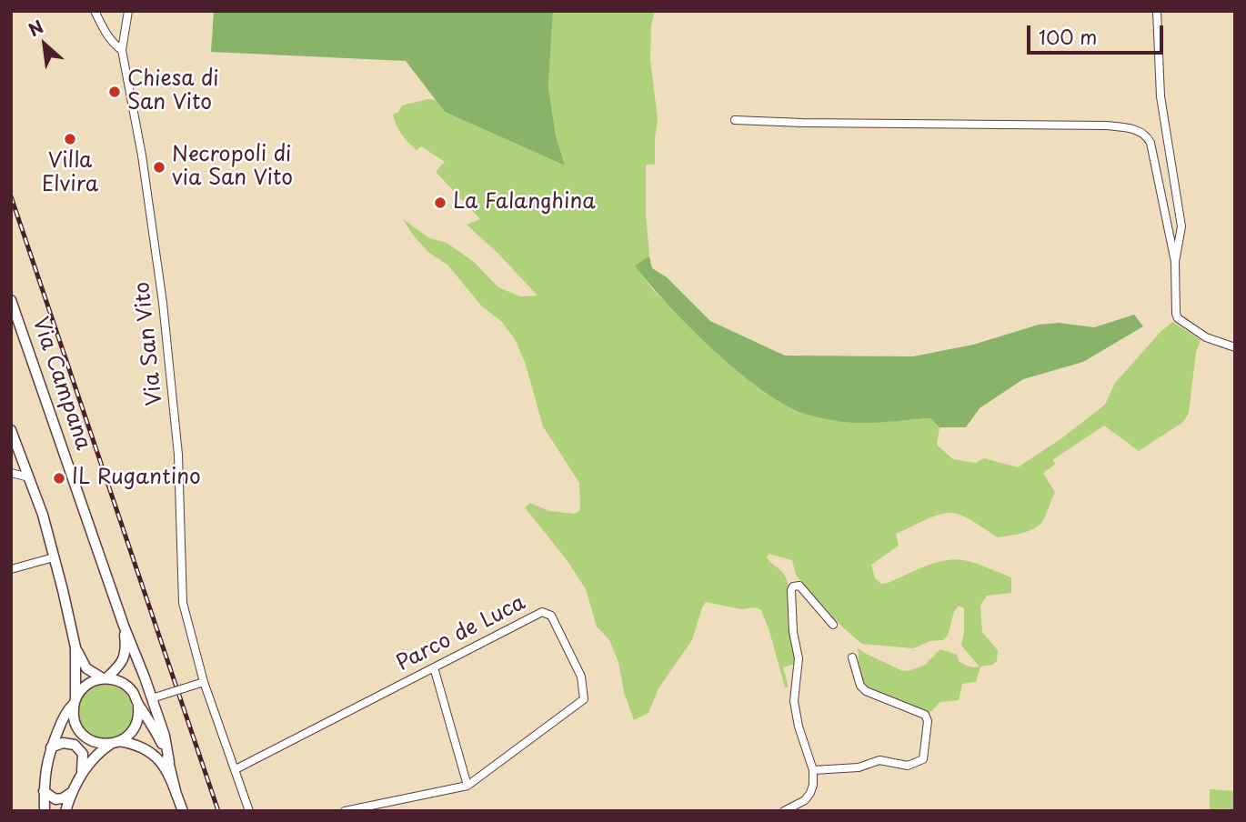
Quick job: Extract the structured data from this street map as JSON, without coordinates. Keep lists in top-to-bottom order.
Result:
{
  "streets": {
    "main road": ["Via Campana"],
    "street": ["Via San Vito", "Parco de Luca"]
  },
  "crossings": [
    ["Via San Vito", "Parco de Luca"]
  ],
  "places": [
    "Chiesa di San Vito",
    "Villa Elvira",
    "Necropoli di via San Vito",
    "La Falanghina",
    "IL Rugantino"
  ],
  "scale_bar": "100 m",
  "north": "top left"
}
